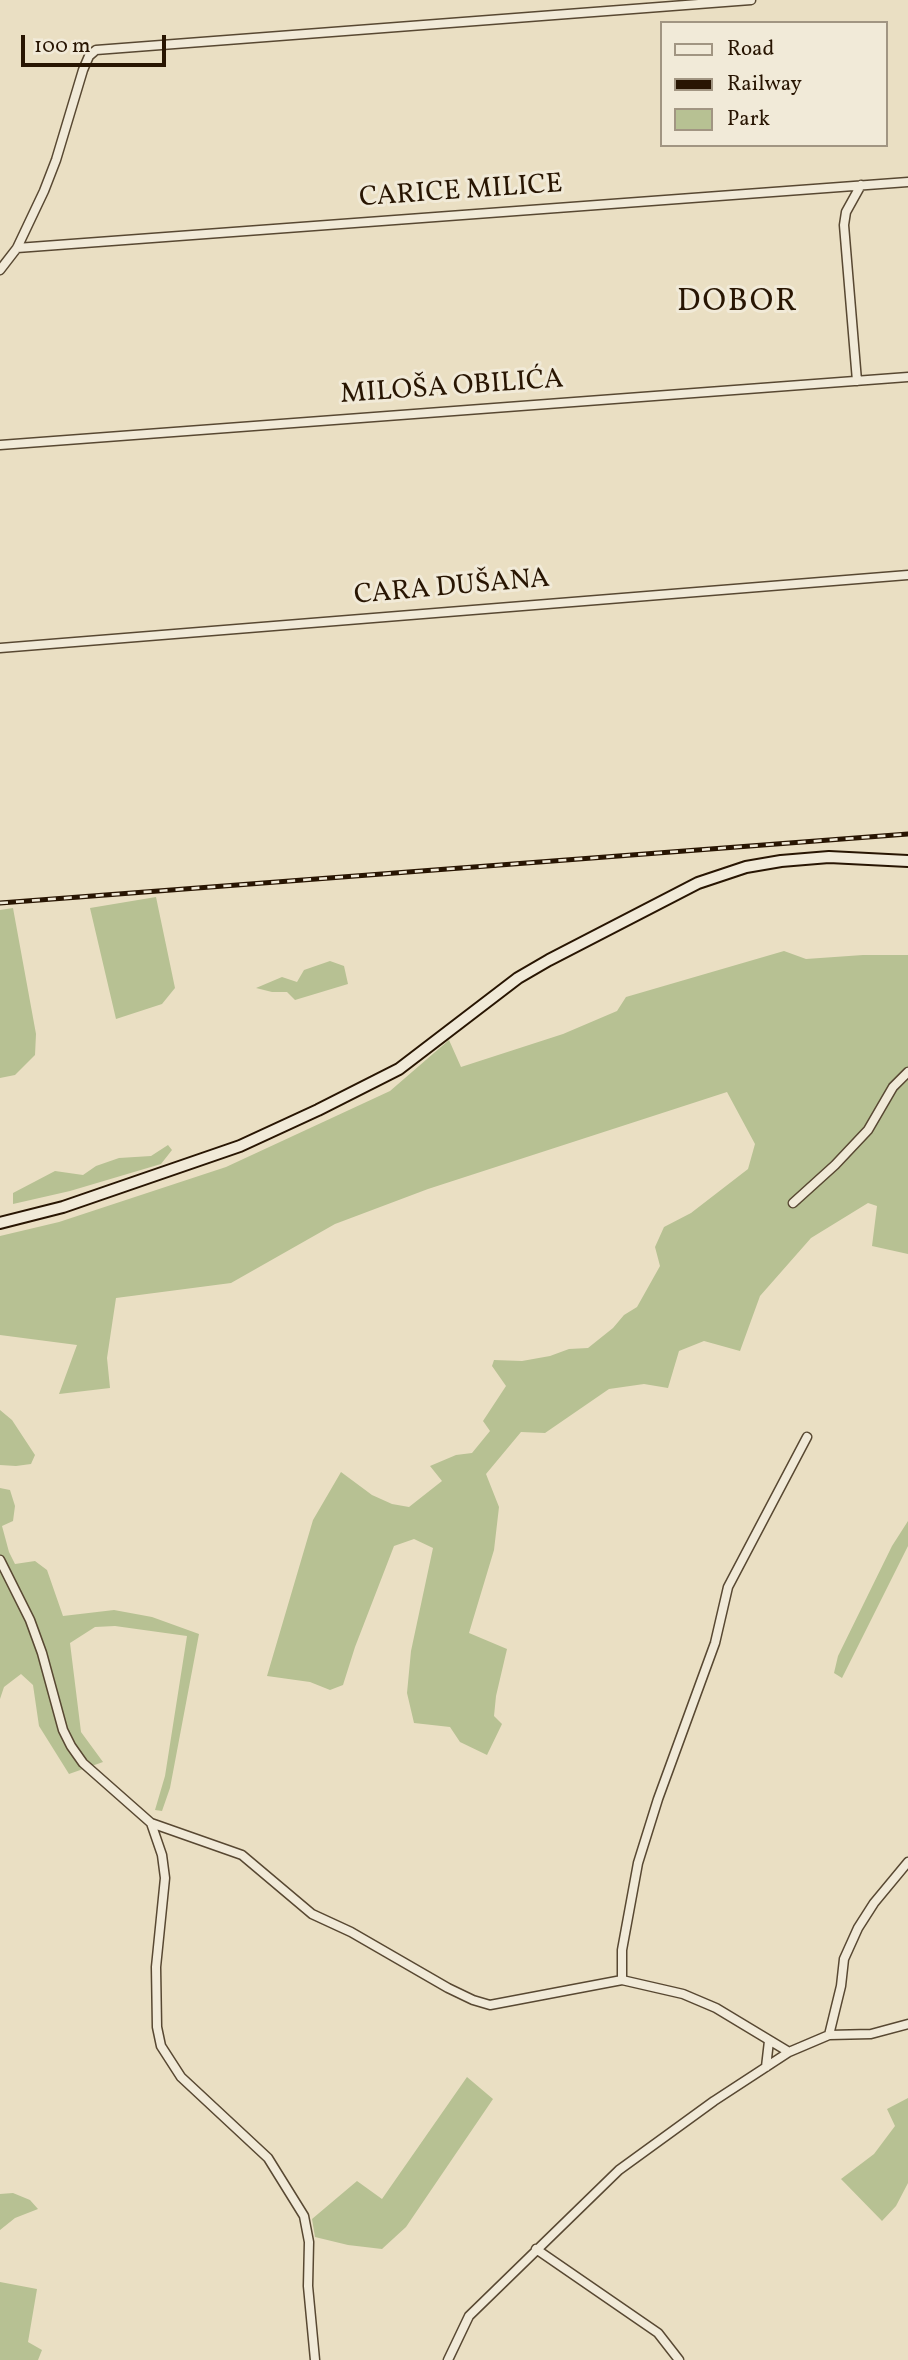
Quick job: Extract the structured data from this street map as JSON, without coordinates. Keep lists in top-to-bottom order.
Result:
{
  "streets": {
    "street": ["CARICE MILICE", "MILOŠA OBILIĆA", "CARA DUŠANA"]
  },
  "districts": ["DOBOR"],
  "legend": ["Road", "Railway", "Park"],
  "scale_bar": "100 m"
}
